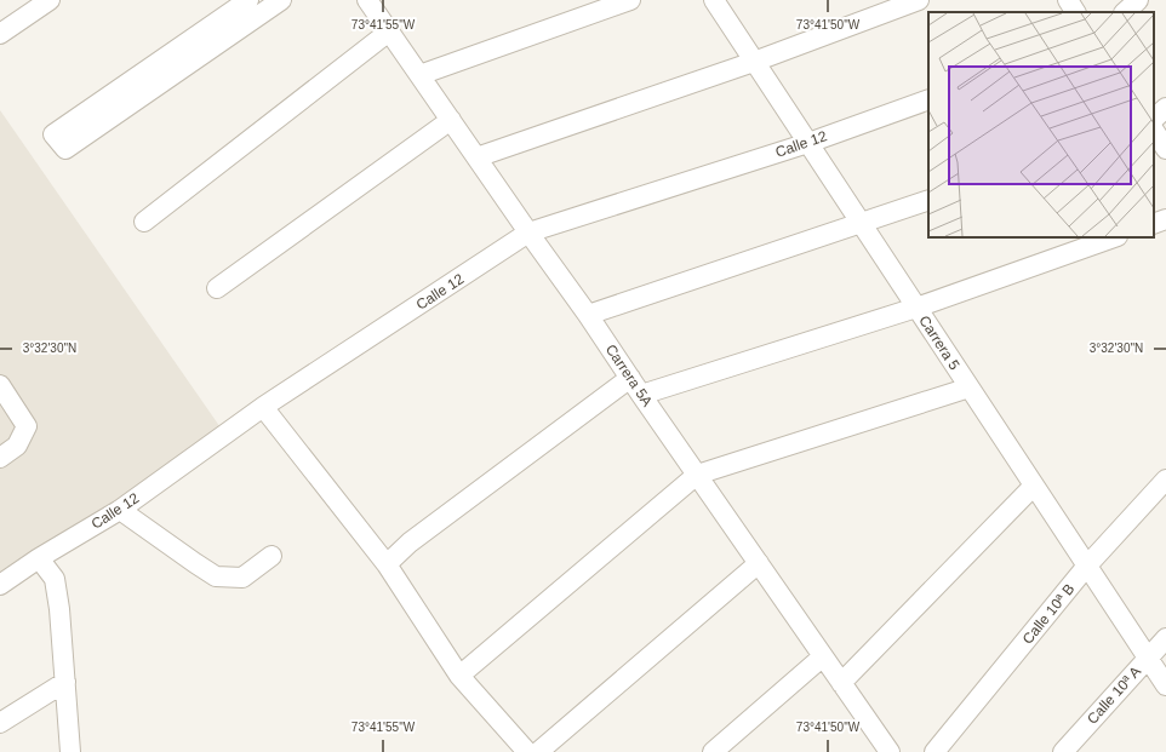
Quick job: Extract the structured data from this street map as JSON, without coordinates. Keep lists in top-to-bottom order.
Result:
{
  "streets": {
    "street": [
      "Calle 12",
      "Carrera 5",
      "Carrera 5A",
      "Calle 10ª B",
      "Calle 10ª A"
    ]
  },
  "crossings": [
    ["Calle 12", "Carrera 5"],
    ["Calle 12", "Carrera 5A"],
    ["Carrera 5", "Calle 10ª B"],
    ["Carrera 5", "Calle 10ª A"]
  ],
  "coordinates": ["73°41'55\"W", "73°41'50\"W", "3°32'30\"N"]
}
